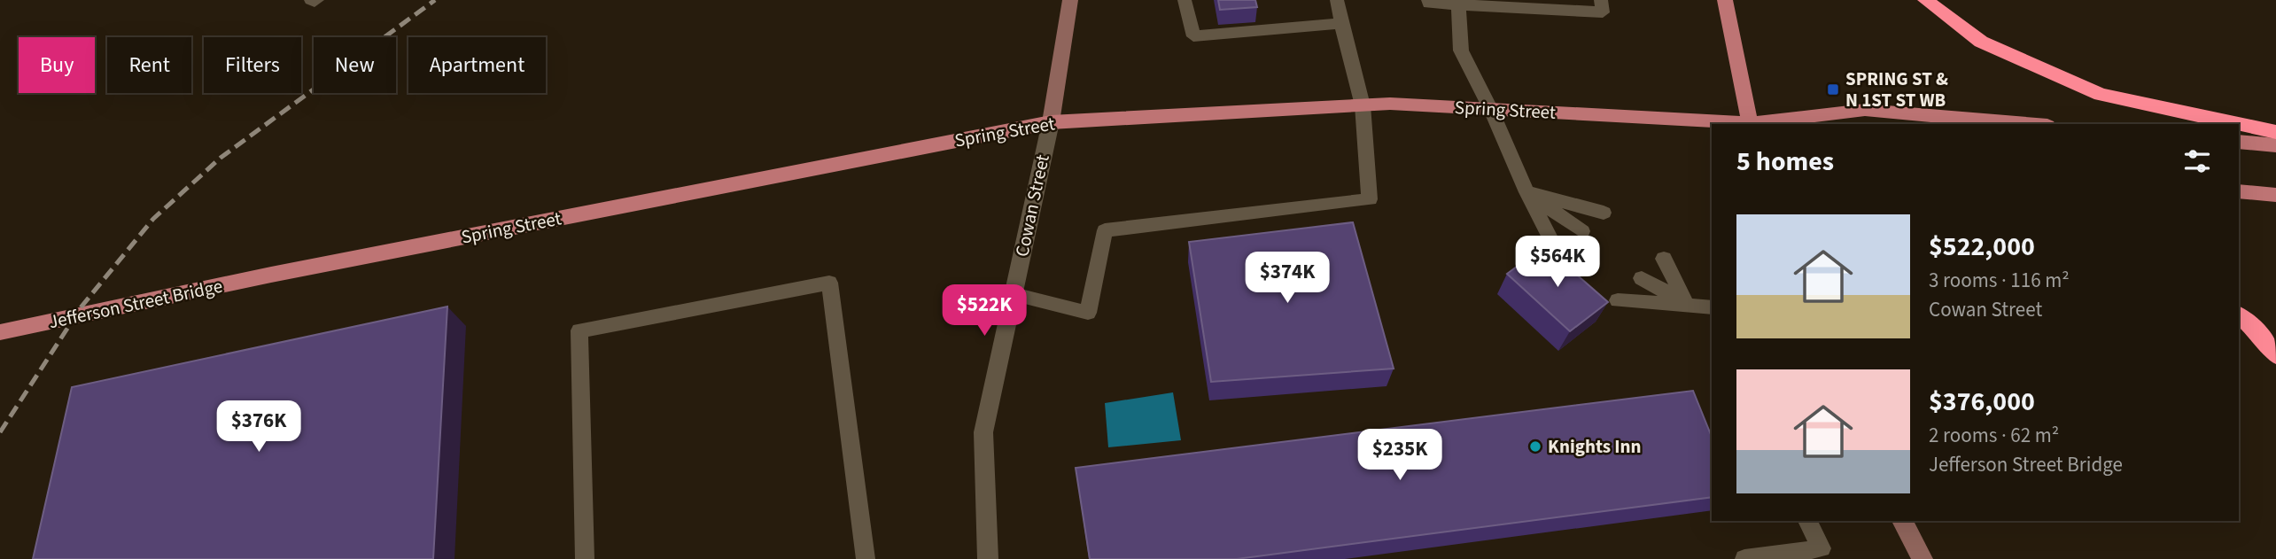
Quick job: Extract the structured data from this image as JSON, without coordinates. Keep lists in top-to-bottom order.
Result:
{
  "streets": {
    "main road": ["Spring Street", "Jefferson Street Bridge"],
    "street": ["Cowan Street"]
  },
  "crossings": [
    ["Spring Street", "Cowan Street"],
    ["Spring Street", "Jefferson Street Bridge"]
  ],
  "places": {
    "transit": ["SPRING ST & N 1ST ST WB"],
    "other": ["Knights Inn"]
  },
  "page": {
    "chip": [
      "Buy",
      "Rent",
      "Filters",
      "New",
      "Apartment"
    ],
    "heading": "5 homes",
    "list": [
      {
        "name": "$522,000",
        "note": "3 rooms · 116 m² · Cowan Street"
      },
      {
        "name": "$376,000",
        "note": "2 rooms · 62 m² · Jefferson Street Bridge"
      }
    ],
    "price": [
      "$564K",
      "$374K",
      "$522K",
      "$376K",
      "$235K"
    ]
  }
}
